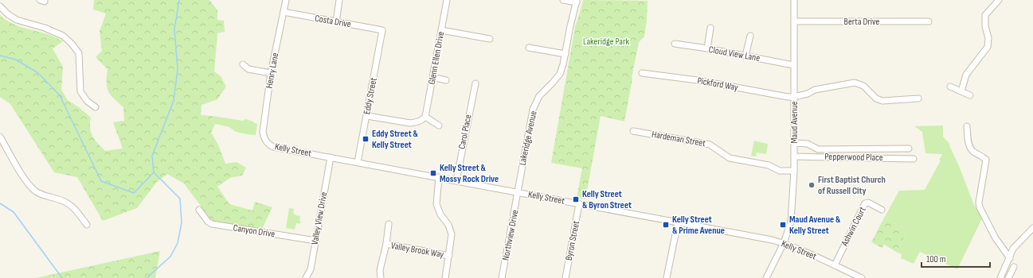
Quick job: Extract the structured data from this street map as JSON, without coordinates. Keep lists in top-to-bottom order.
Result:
{
  "streets": {
    "street": [
      "Costa Drive",
      "Berta Drive",
      "Cloud View Lane",
      "Glenn Ellen Drive",
      "Henry Lane",
      "Pickford Way",
      "Eddy Street",
      "Maud Avenue",
      "Carol Place",
      "Lakeridge Avenue",
      "Hardeman Street",
      "Kelly Street",
      "Pepperwood Place",
      "Valley View Drive",
      "Ashwin Court",
      "Canyon Drive",
      "Northview Drive",
      "Byron Street",
      "Valley Brook Way"
    ]
  },
  "crossings": [
    ["Costa Drive", "Henry Lane"],
    ["Costa Drive", "Eddy Street"],
    ["Berta Drive", "Maud Avenue"],
    ["Cloud View Lane", "Maud Avenue"],
    ["Henry Lane", "Kelly Street"],
    ["Pickford Way", "Maud Avenue"],
    ["Eddy Street", "Kelly Street"],
    ["Maud Avenue", "Hardeman Street"],
    ["Maud Avenue", "Kelly Street"],
    ["Maud Avenue", "Pepperwood Place"],
    ["Carol Place", "Kelly Street"],
    ["Lakeridge Avenue", "Kelly Street"],
    ["Lakeridge Avenue", "Northview Drive"],
    ["Kelly Street", "Valley View Drive"],
    ["Kelly Street", "Ashwin Court"],
    ["Kelly Street", "Northview Drive"],
    ["Kelly Street", "Byron Street"],
    ["Valley View Drive", "Canyon Drive"]
  ],
  "parks": ["Lakeridge Park"],
  "places": {
    "transit": [
      "Eddy Street & Kelly Street",
      "Kelly Street & Mossy Rock Drive",
      "Kelly Street & Byron Street",
      "Kelly Street & Prime Avenue",
      "Maud Avenue & Kelly Street"
    ],
    "other": ["First Baptist Church of Russell City"]
  },
  "scale_bar": "100 m"
}
